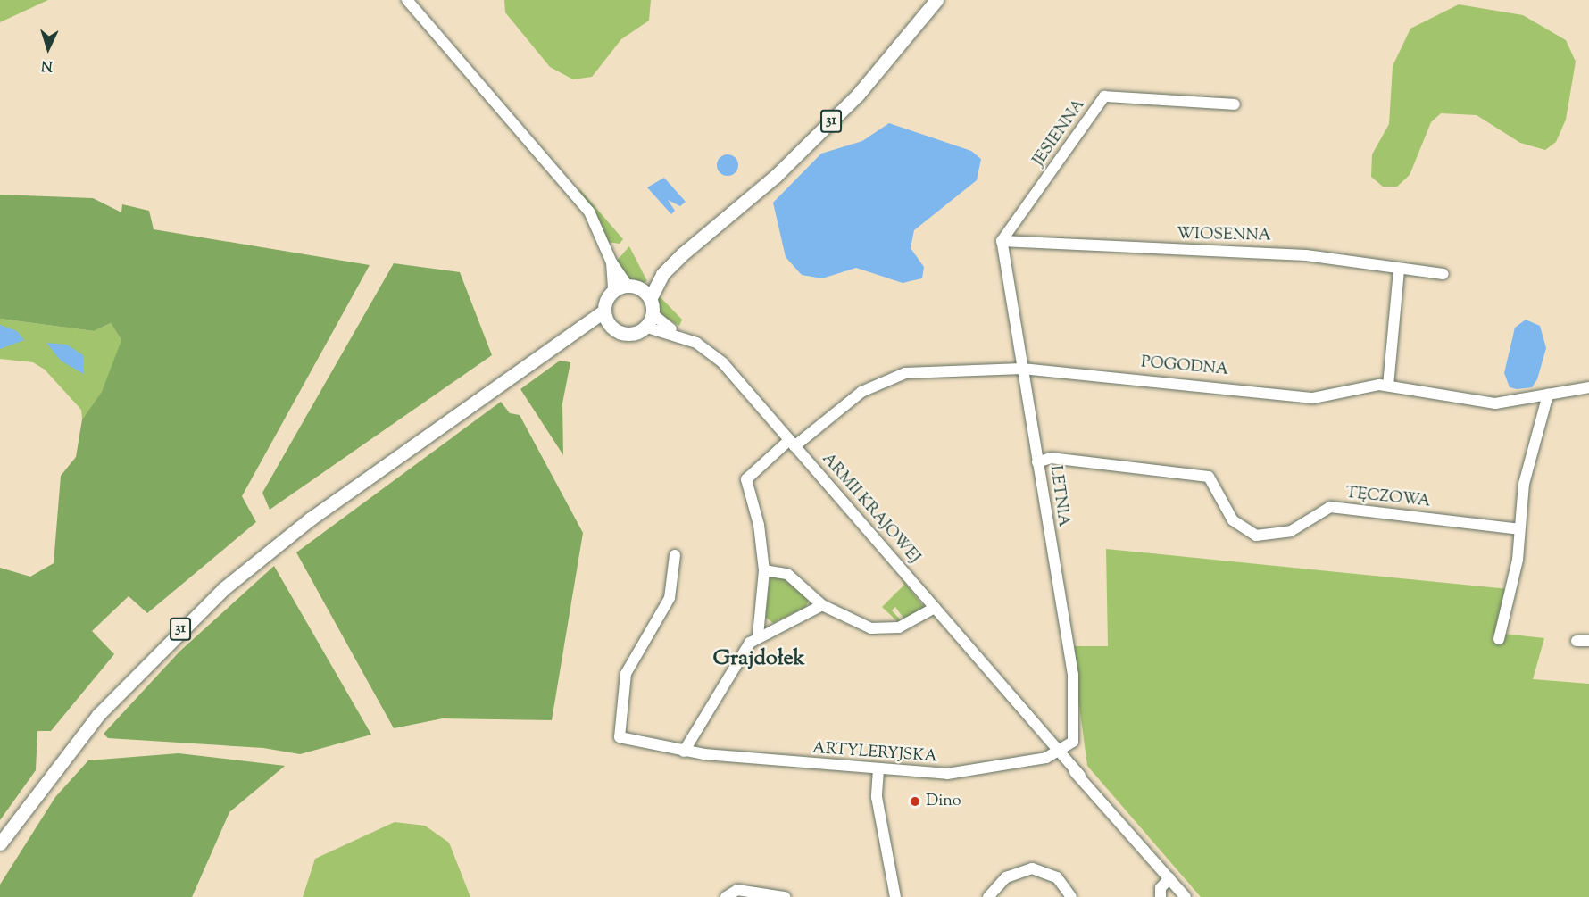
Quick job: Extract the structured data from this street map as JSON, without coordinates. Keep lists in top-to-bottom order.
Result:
{
  "streets": {
    "main road": ["31"],
    "street": [
      "JESIENNA",
      "WIOSENNA",
      "POGODNA",
      "LETNIA",
      "TĘCZOWA",
      "ARMII KRAJOWEJ",
      "ARTYLERYJSKA"
    ]
  },
  "crossings": [
    ["31", "ARMII KRAJOWEJ"],
    ["JESIENNA", "WIOSENNA"],
    ["JESIENNA", "LETNIA"],
    ["WIOSENNA", "LETNIA"],
    ["POGODNA", "LETNIA"],
    ["POGODNA", "ARMII KRAJOWEJ"],
    ["LETNIA", "TĘCZOWA"],
    ["LETNIA", "ARMII KRAJOWEJ"],
    ["LETNIA", "ARTYLERYJSKA"],
    ["ARMII KRAJOWEJ", "ARTYLERYJSKA"]
  ],
  "districts": ["Grajdołek"],
  "places": ["Dino"],
  "north": "bottom"
}
